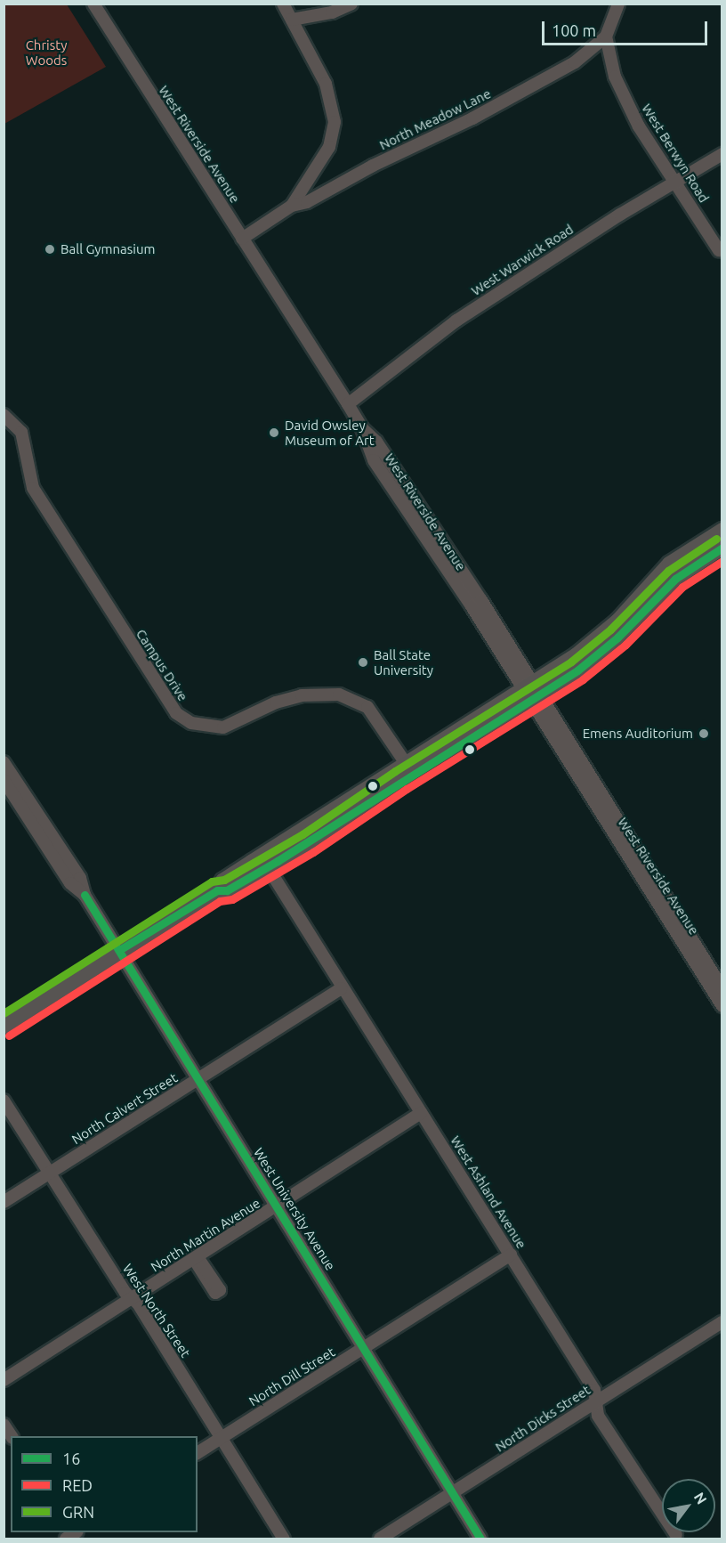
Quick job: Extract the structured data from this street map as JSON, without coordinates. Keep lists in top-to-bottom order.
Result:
{
  "streets": {
    "street": [
      "North Meadow Lane",
      "West Riverside Avenue",
      "West Berwyn Road",
      "West Warwick Road",
      "Campus Drive",
      "North Calvert Street",
      "West Ashland Avenue",
      "West University Avenue",
      "North Martin Avenue",
      "West North Street",
      "North Dill Street",
      "North Dicks Street"
    ]
  },
  "crossings": [
    ["North Meadow Lane", "West Riverside Avenue"],
    ["North Meadow Lane", "West Berwyn Road"],
    ["West Riverside Avenue", "West Warwick Road"],
    ["West Berwyn Road", "West Warwick Road"],
    ["North Calvert Street", "West Ashland Avenue"],
    ["North Calvert Street", "West University Avenue"],
    ["North Calvert Street", "West North Street"],
    ["West Ashland Avenue", "North Martin Avenue"],
    ["West Ashland Avenue", "North Dill Street"],
    ["West Ashland Avenue", "North Dicks Street"],
    ["West University Avenue", "North Martin Avenue"],
    ["West University Avenue", "North Dill Street"],
    ["West University Avenue", "North Dicks Street"],
    ["North Martin Avenue", "West North Street"],
    ["West North Street", "North Dill Street"]
  ],
  "parks": ["Christy Woods"],
  "places": [
    "Ball Gymnasium",
    "David Owsley Museum of Art",
    "Ball State University",
    "Emens Auditorium"
  ],
  "lines": ["transit line GRN", "transit line 16", "transit line RED"],
  "legend": ["16", "RED", "GRN"],
  "scale_bar": "100 m",
  "north": "top right"
}
